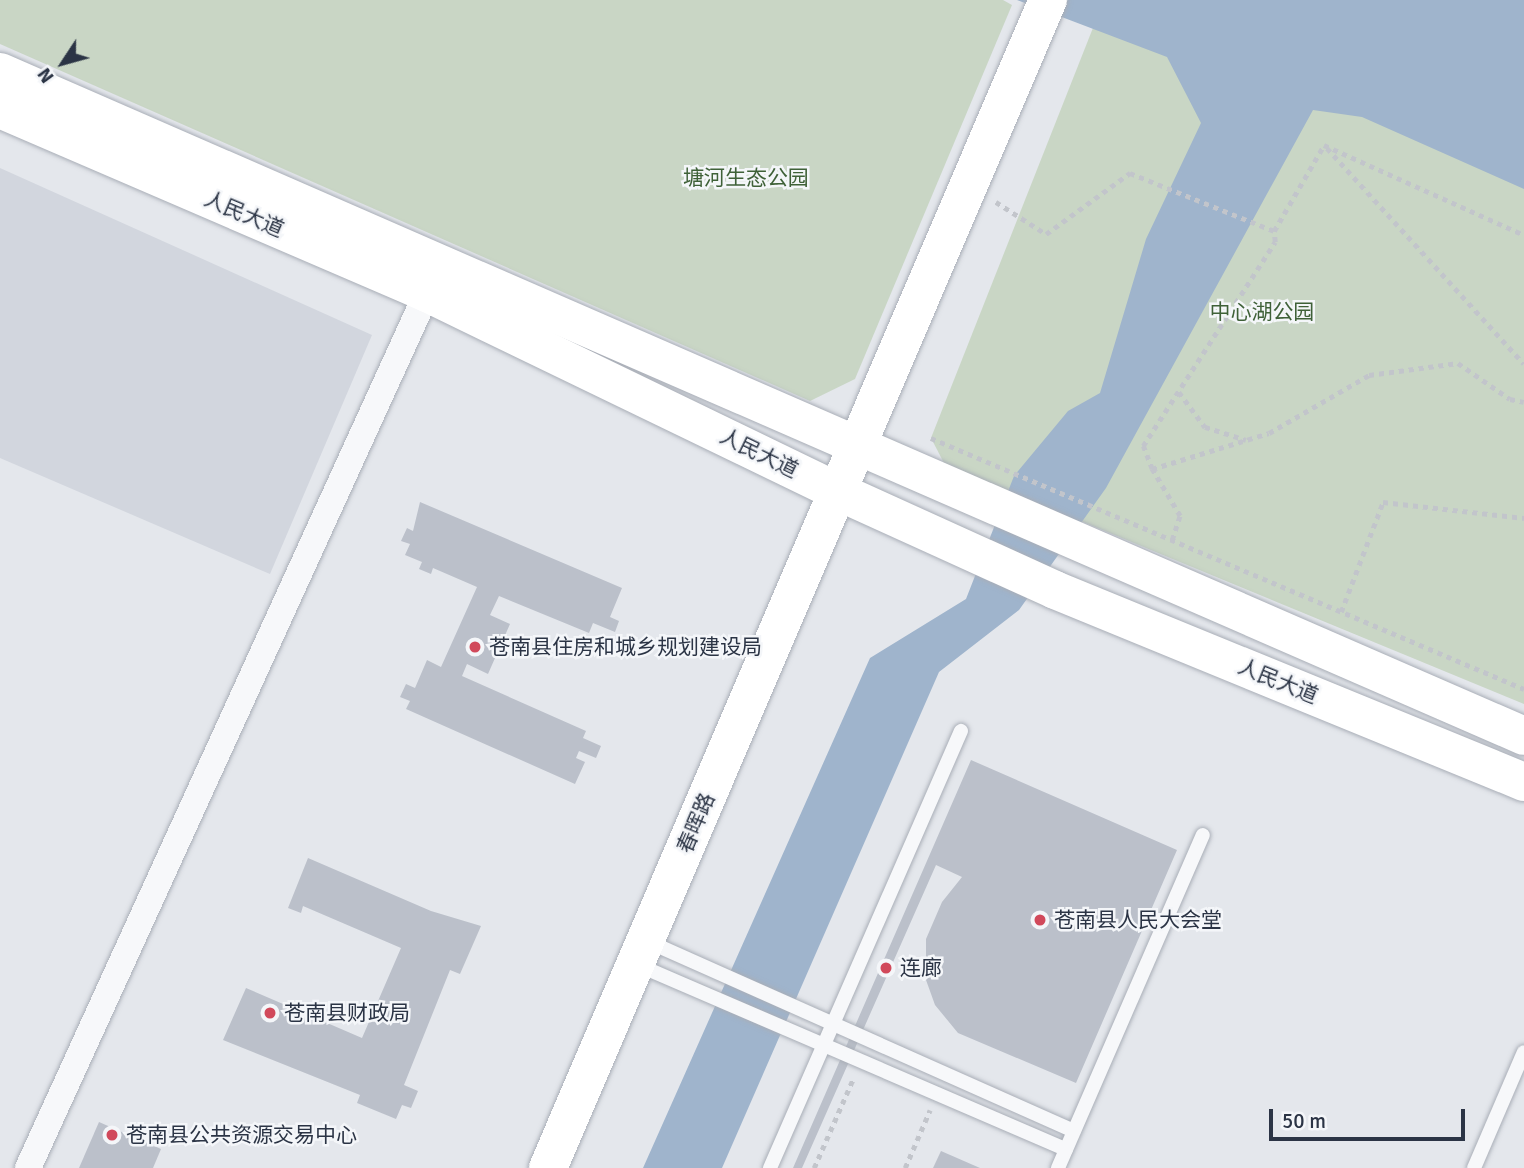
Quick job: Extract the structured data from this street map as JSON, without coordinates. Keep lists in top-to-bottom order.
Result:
{
  "streets": {
    "main road": ["人民大道", "春晖路"]
  },
  "crossings": [
    ["人民大道", "春晖路"]
  ],
  "parks": ["塘河生态公园", "中心湖公园"],
  "places": [
    "苍南县住房和城乡规划建设局",
    "苍南县人民大会堂",
    "连廊",
    "苍南县财政局",
    "苍南县公共资源交易中心"
  ],
  "scale_bar": "50 m",
  "north": "bottom left"
}
